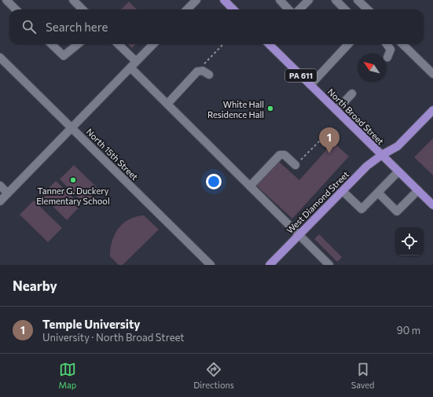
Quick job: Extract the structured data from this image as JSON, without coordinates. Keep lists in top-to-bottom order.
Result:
{
  "streets": {
    "main road": ["PA 611", "North Broad Street", "West Diamond Street"],
    "street": ["North 15th Street"]
  },
  "crossings": [
    ["North Broad Street", "West Diamond Street"]
  ],
  "places": ["White Hall Residence Hall", "Tanner G. Duckery Elementary School"],
  "north": "top left",
  "page": {
    "search": "Search here",
    "pins": "1",
    "heading": "Nearby",
    "list": [
      {
        "mark": "1",
        "name": "Temple University",
        "note": "University · North Broad Street",
        "value": "90 m"
      }
    ],
    "nav": ["Map", "Directions", "Saved"]
  }
}
